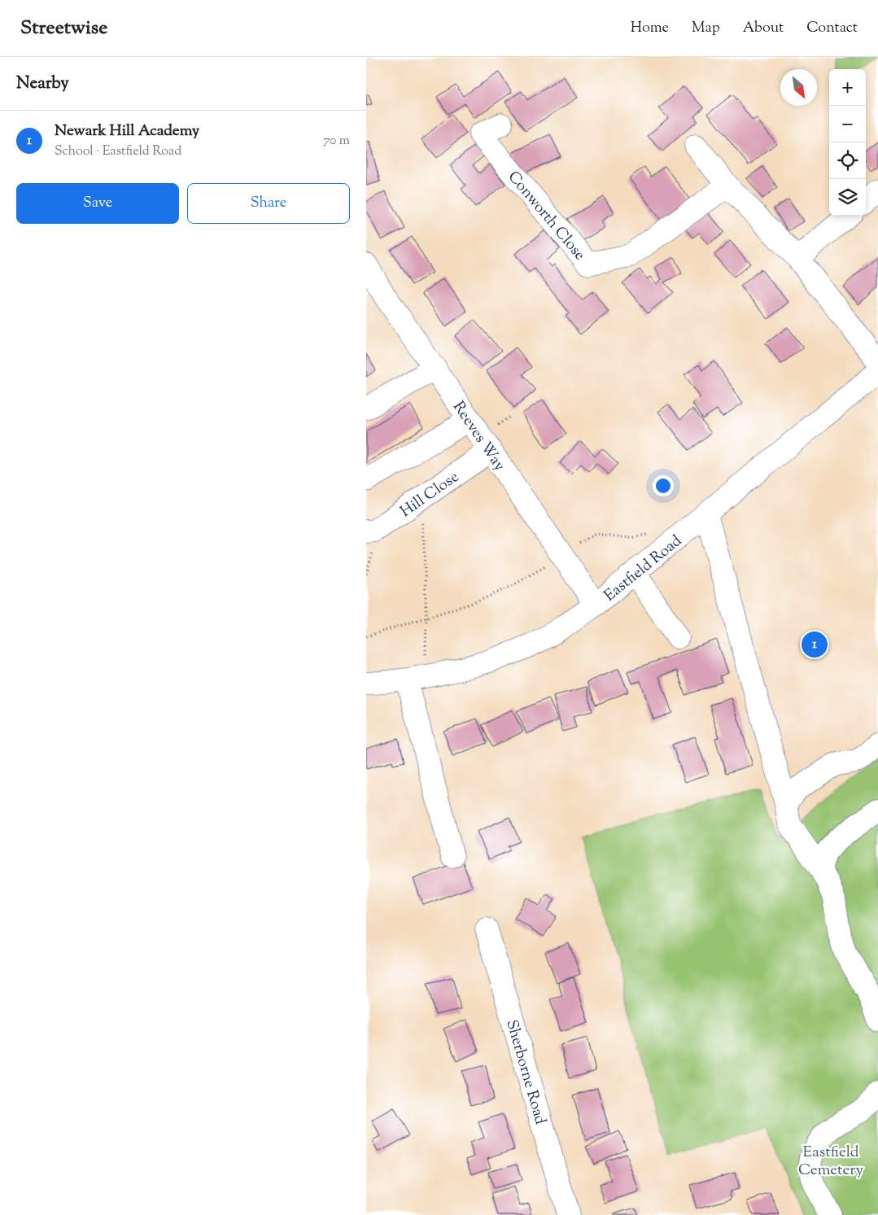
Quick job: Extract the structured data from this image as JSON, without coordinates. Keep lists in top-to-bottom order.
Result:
{
  "streets": {
    "street": [
      "Conworth Close",
      "Reeves Way",
      "Hill Close",
      "Eastfield Road",
      "Sherborne Road"
    ]
  },
  "crossings": [
    ["Reeves Way", "Hill Close"],
    ["Reeves Way", "Eastfield Road"]
  ],
  "parks": ["Eastfield Cemetery"],
  "north": "bottom right",
  "page": {
    "header": "Streetwise",
    "nav": [
      "Home",
      "Map",
      "About",
      "Contact"
    ],
    "heading": "Nearby",
    "map_buttons": ["+", "−"],
    "list": [
      {
        "mark": "1",
        "name": "Newark Hill Academy",
        "note": "School · Eastfield Road",
        "value": "70 m"
      }
    ],
    "buttons": ["Save", "Share"],
    "pins": "1"
  }
}
